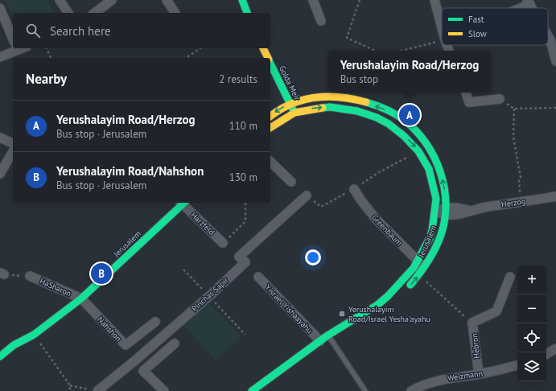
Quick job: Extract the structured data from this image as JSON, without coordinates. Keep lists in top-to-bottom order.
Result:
{
  "streets": {
    "street": [
      "Golda Meir",
      "Herzog",
      "Harzfeld",
      "Greenbaum",
      "Jerusalem",
      "HaSharon",
      "Pinchas Sapir",
      "Yisrael Yishaayahu",
      "Nahshon",
      "Hebron",
      "Weizmann"
    ]
  },
  "crossings": [
    ["Golda Meir", "Jerusalem"],
    ["Herzog", "Jerusalem"],
    ["Greenbaum", "Jerusalem"],
    ["Jerusalem", "HaSharon"],
    ["Jerusalem", "Yisrael Yishaayahu"],
    ["Jerusalem", "Nahshon"],
    ["HaSharon", "Nahshon"],
    ["Hebron", "Weizmann"]
  ],
  "places": {
    "transit": ["Yerushalayim Road/Israel Yesha'ayahu"]
  },
  "legend": ["Fast", "Slow"],
  "page": {
    "search": "Search here",
    "popup": ["Yerushalayim Road/Herzog", "Bus stop"],
    "heading": ["Nearby", "2 results"],
    "list": [
      {
        "mark": "A",
        "name": "Yerushalayim Road/Herzog",
        "note": "Bus stop · Jerusalem",
        "value": "110 m"
      },
      {
        "mark": "B",
        "name": "Yerushalayim Road/Nahshon",
        "note": "Bus stop · Jerusalem",
        "value": "130 m"
      }
    ],
    "pins": ["A", "B"],
    "map_buttons": ["+", "−"]
  }
}
